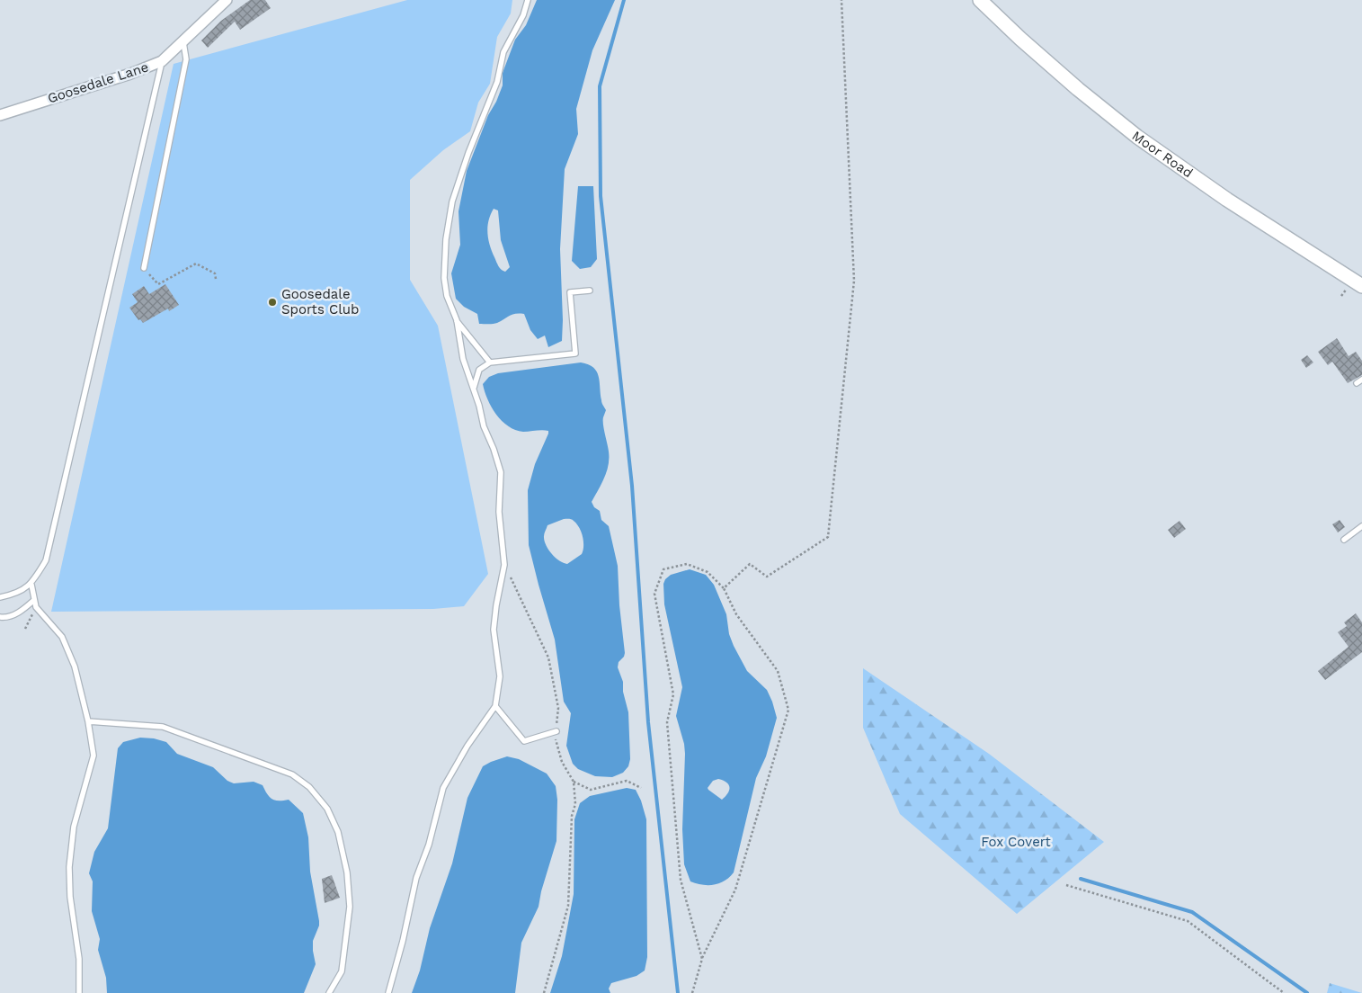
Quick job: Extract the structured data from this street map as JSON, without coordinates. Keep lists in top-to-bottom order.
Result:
{
  "streets": {
    "main road": ["Moor Road"],
    "street": ["Goosedale Lane"]
  },
  "parks": ["Fox Covert"],
  "places": ["Goosedale Sports Club"]
}
